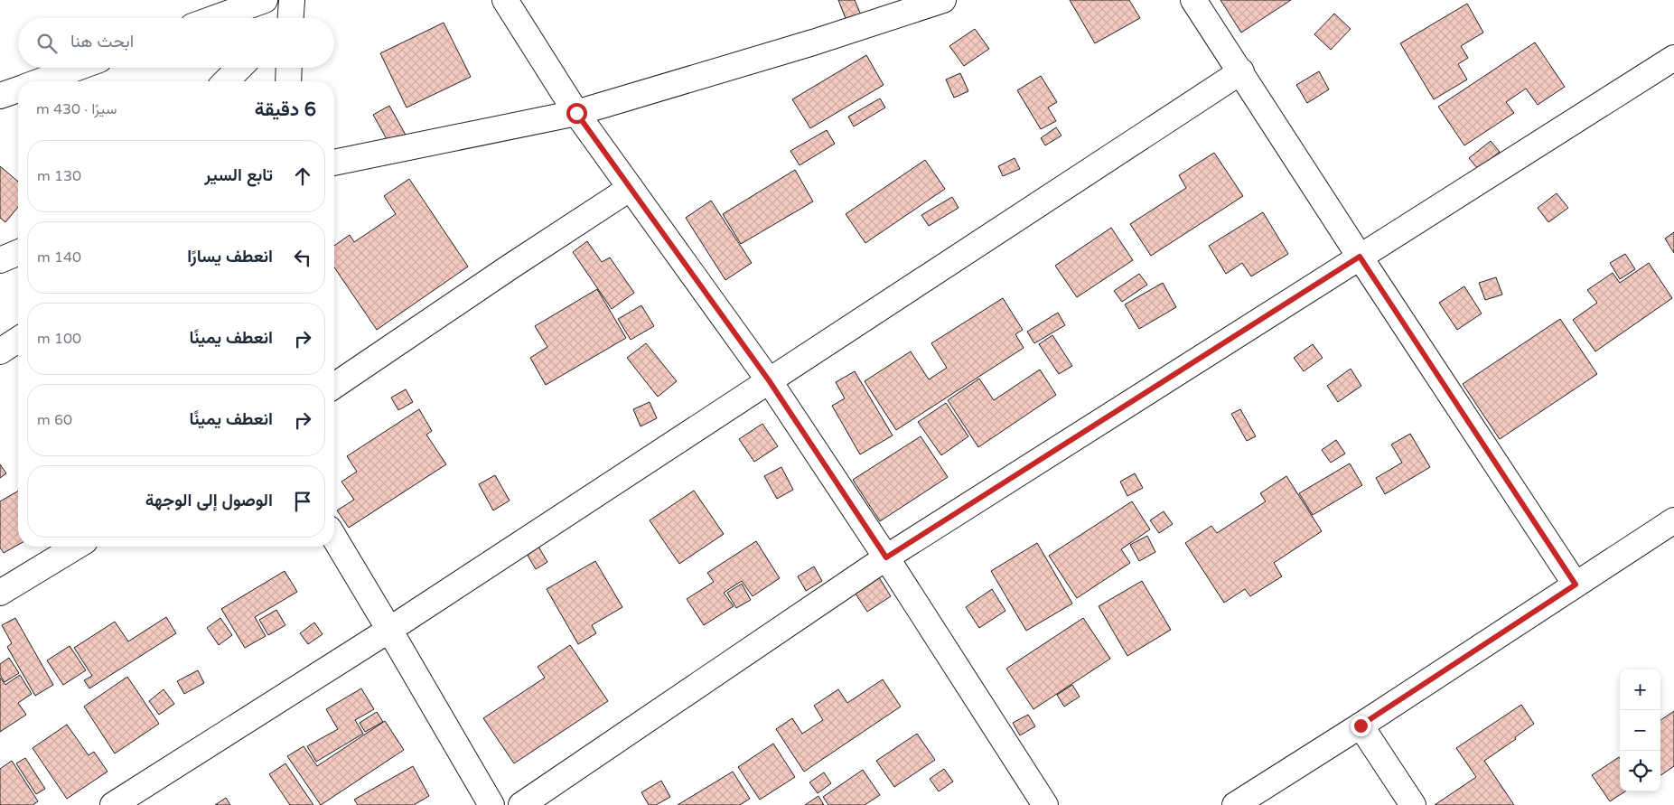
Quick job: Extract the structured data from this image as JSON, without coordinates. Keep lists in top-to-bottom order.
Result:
{
  "page": {
    "search": "ابحث هنا",
    "heading": ["6 دقيقة", "سيرًا · 430 m"],
    "list": [
      ["تابع السير", "130 m"],
      ["انعطف يسارًا", "140 m"],
      ["انعطف يمينًا", "100 m"],
      ["انعطف يمينًا", "60 m"],
      "الوصول إلى الوجهة"
    ],
    "map_buttons": ["+", "−"]
  }
}
